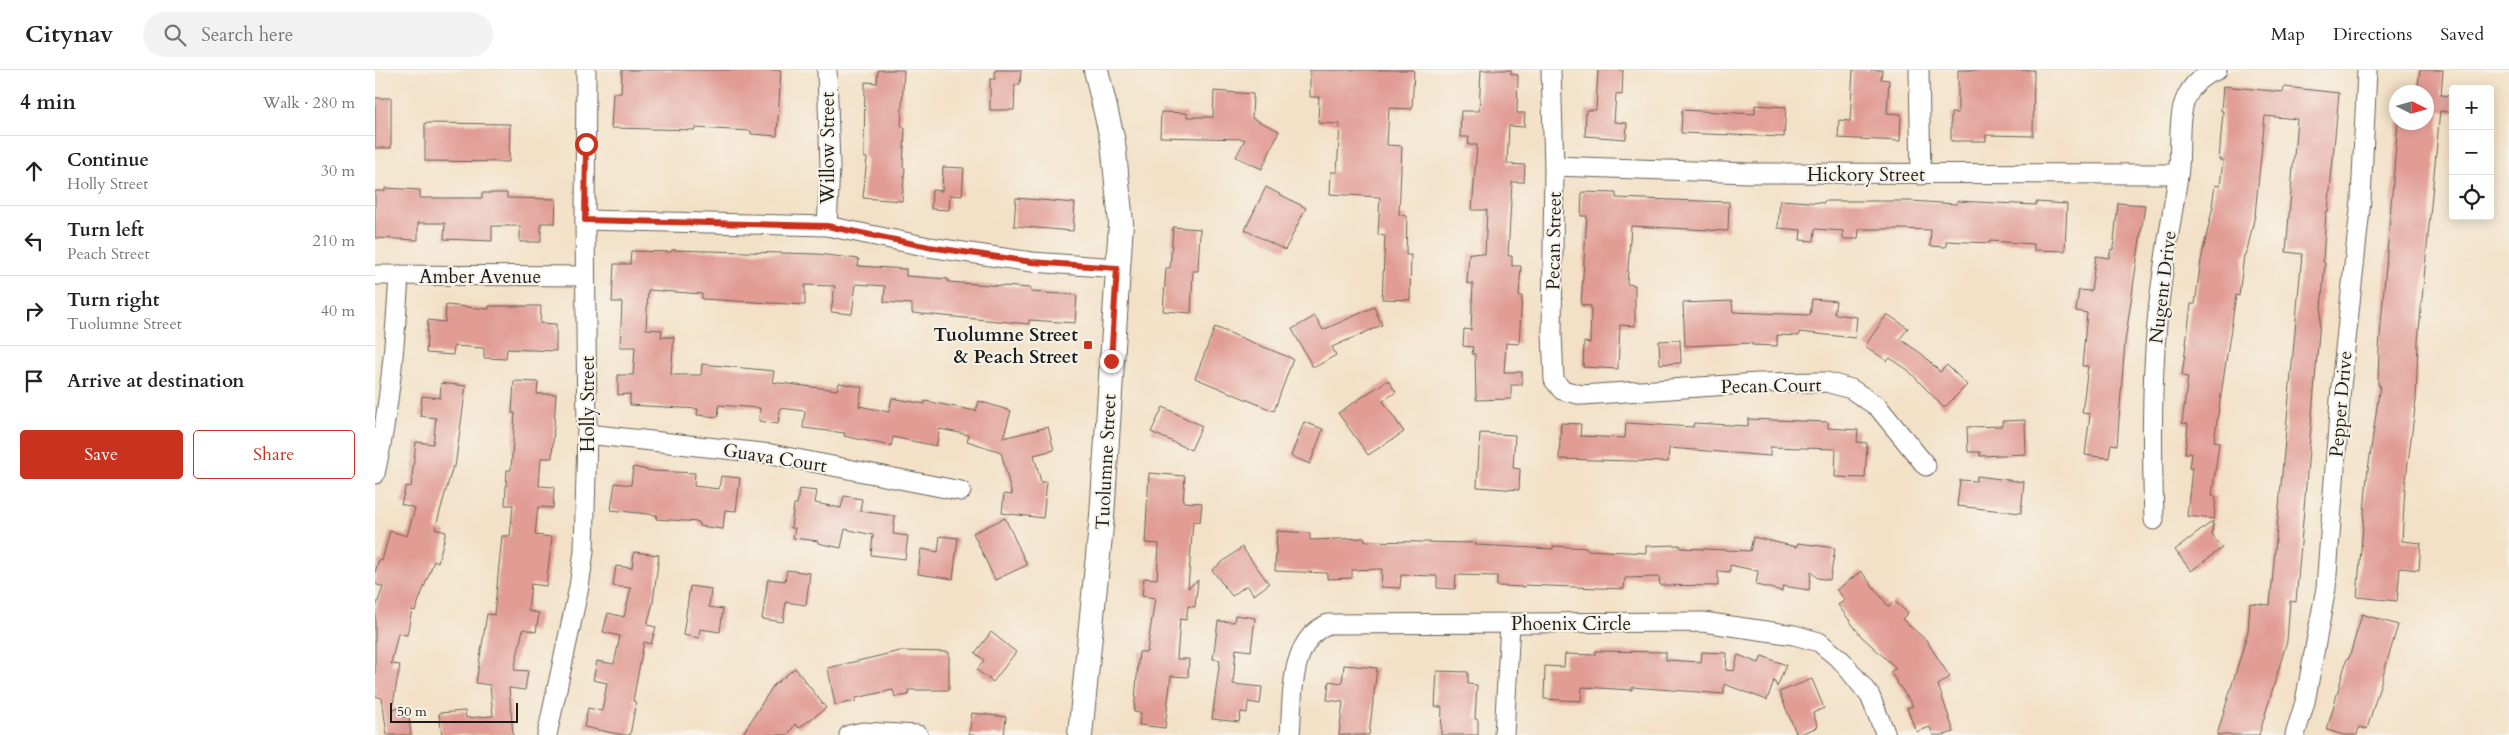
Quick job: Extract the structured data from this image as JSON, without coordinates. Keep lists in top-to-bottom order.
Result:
{
  "streets": {
    "main road": ["Tuolumne Street"],
    "street": [
      "Willow Street",
      "Hickory Street",
      "Pecan Street",
      "Amber Avenue",
      "Nugent Drive",
      "Pecan Court",
      "Holly Street",
      "Pepper Drive",
      "Guava Court",
      "Phoenix Circle"
    ]
  },
  "crossings": [
    ["Hickory Street", "Pecan Street"],
    ["Hickory Street", "Nugent Drive"],
    ["Pecan Street", "Pecan Court"],
    ["Amber Avenue", "Holly Street"],
    ["Holly Street", "Guava Court"]
  ],
  "places": {
    "transit": ["Tuolumne Street & Peach Street"]
  },
  "scale_bar": "50 m",
  "north": "right",
  "page": {
    "header": "Citynav",
    "search": "Search here",
    "nav": ["Map", "Directions", "Saved"],
    "heading": ["4 min", "Walk · 280 m"],
    "map_buttons": ["+", "−"],
    "list": [
      ["Continue", "Holly Street", "30 m"],
      ["Turn left", "Peach Street", "210 m"],
      ["Turn right", "Tuolumne Street", "40 m"],
      "Arrive at destination"
    ],
    "buttons": ["Save", "Share"],
    "scale": "50 m"
  }
}
